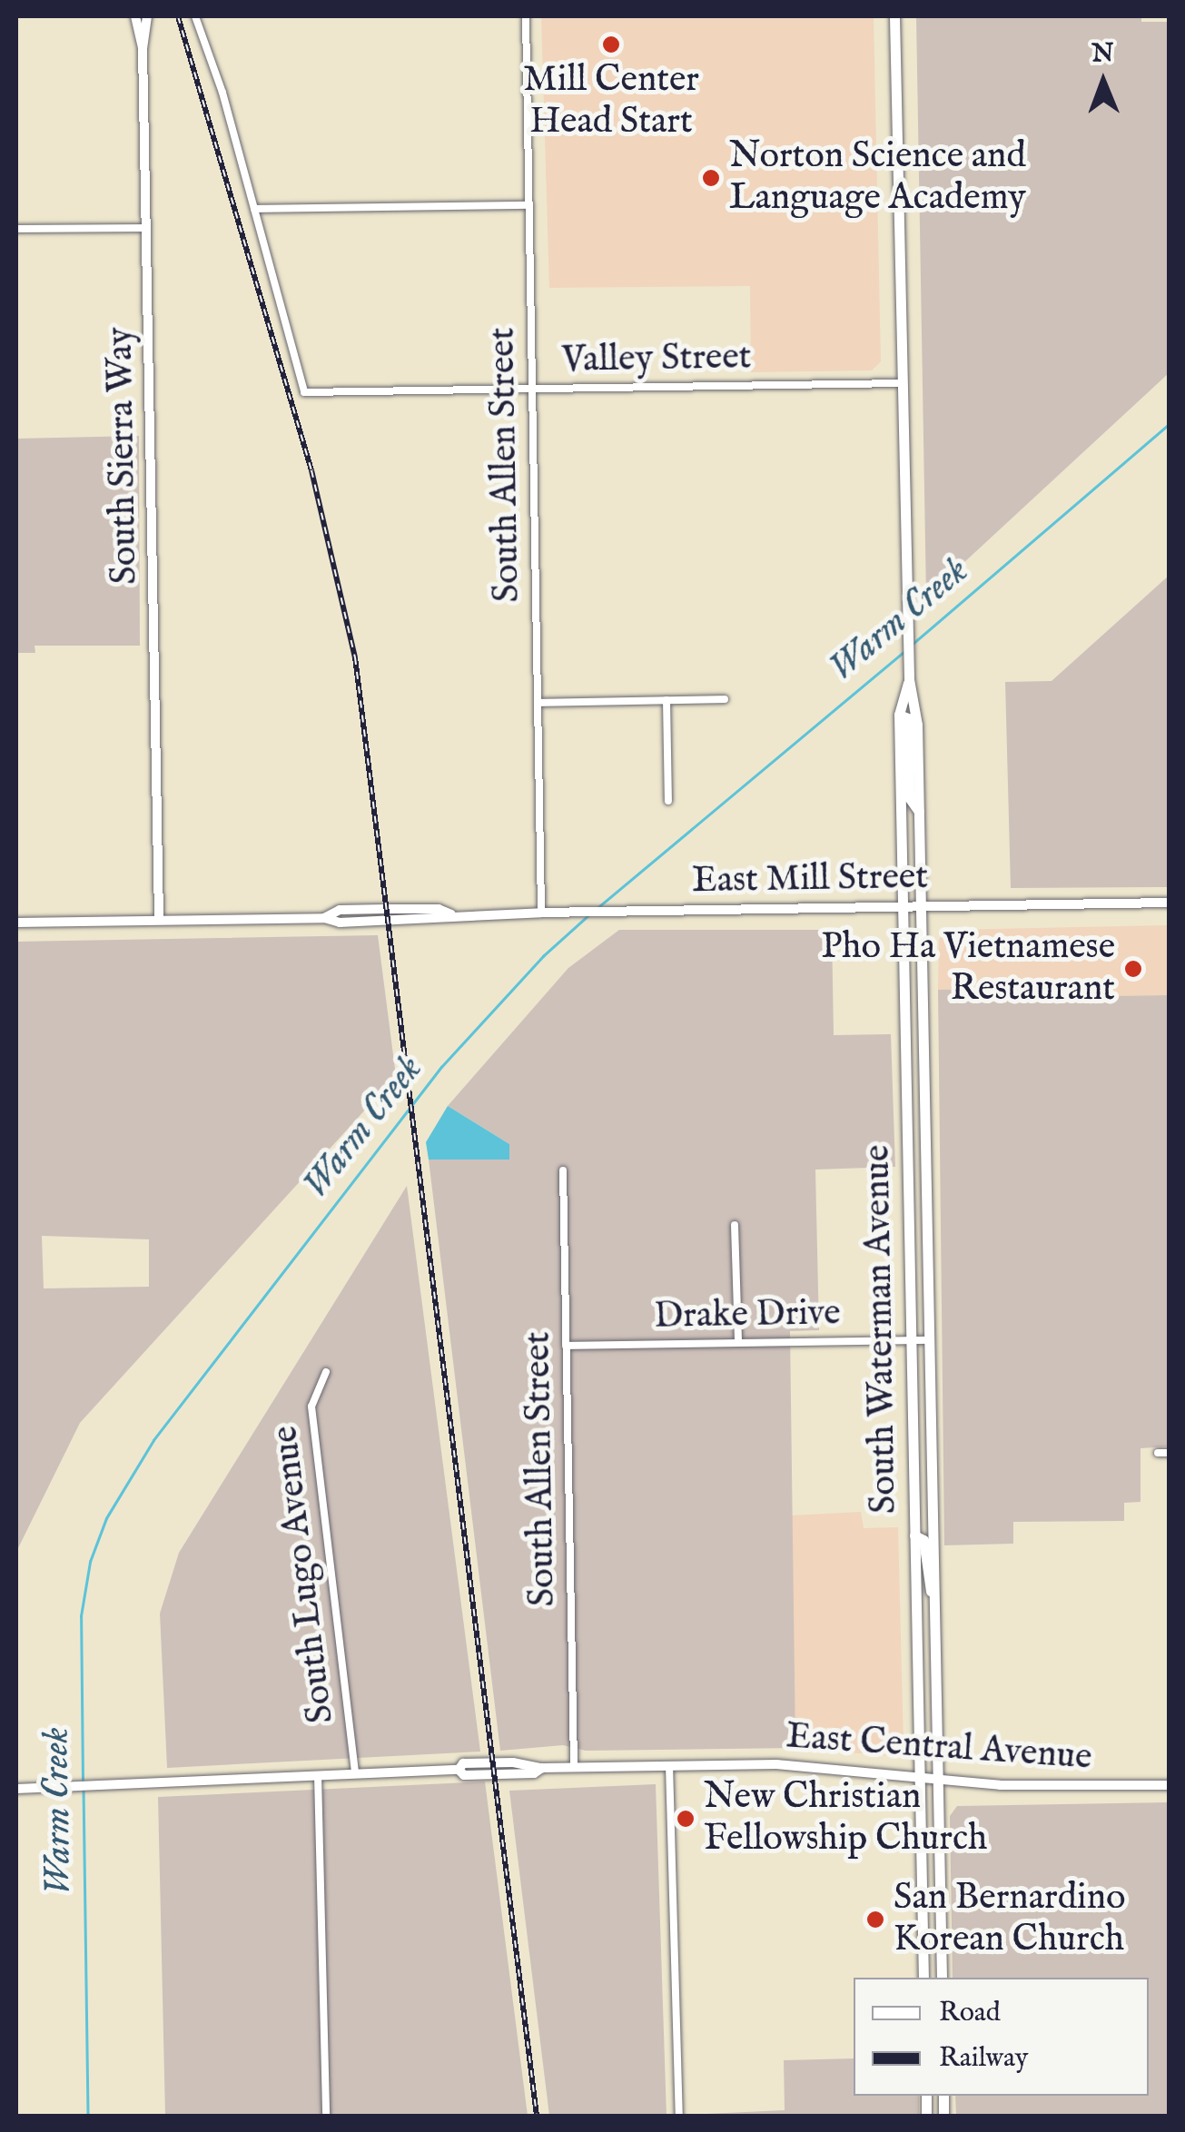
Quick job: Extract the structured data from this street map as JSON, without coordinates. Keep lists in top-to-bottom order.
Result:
{
  "streets": {
    "main road": ["South Waterman Avenue"],
    "street": [
      "Valley Street",
      "South Sierra Way",
      "South Allen Street",
      "East Mill Street",
      "Drake Drive",
      "South Lugo Avenue",
      "East Central Avenue"
    ]
  },
  "crossings": [
    ["Valley Street", "South Allen Street"],
    ["Valley Street", "South Waterman Avenue"],
    ["South Sierra Way", "East Mill Street"],
    ["South Allen Street", "East Mill Street"],
    ["South Allen Street", "Drake Drive"],
    ["South Allen Street", "East Central Avenue"],
    ["East Mill Street", "South Waterman Avenue"],
    ["Drake Drive", "South Waterman Avenue"],
    ["South Waterman Avenue", "East Central Avenue"],
    ["South Lugo Avenue", "East Central Avenue"]
  ],
  "water": ["Warm Creek"],
  "places": [
    "Mill Center Head Start",
    "Norton Science and Language Academy",
    "Pho Ha Vietnamese Restaurant",
    "New Christian Fellowship Church",
    "San Bernardino Korean Church"
  ],
  "legend": ["Road", "Railway"],
  "north": "top"
}
